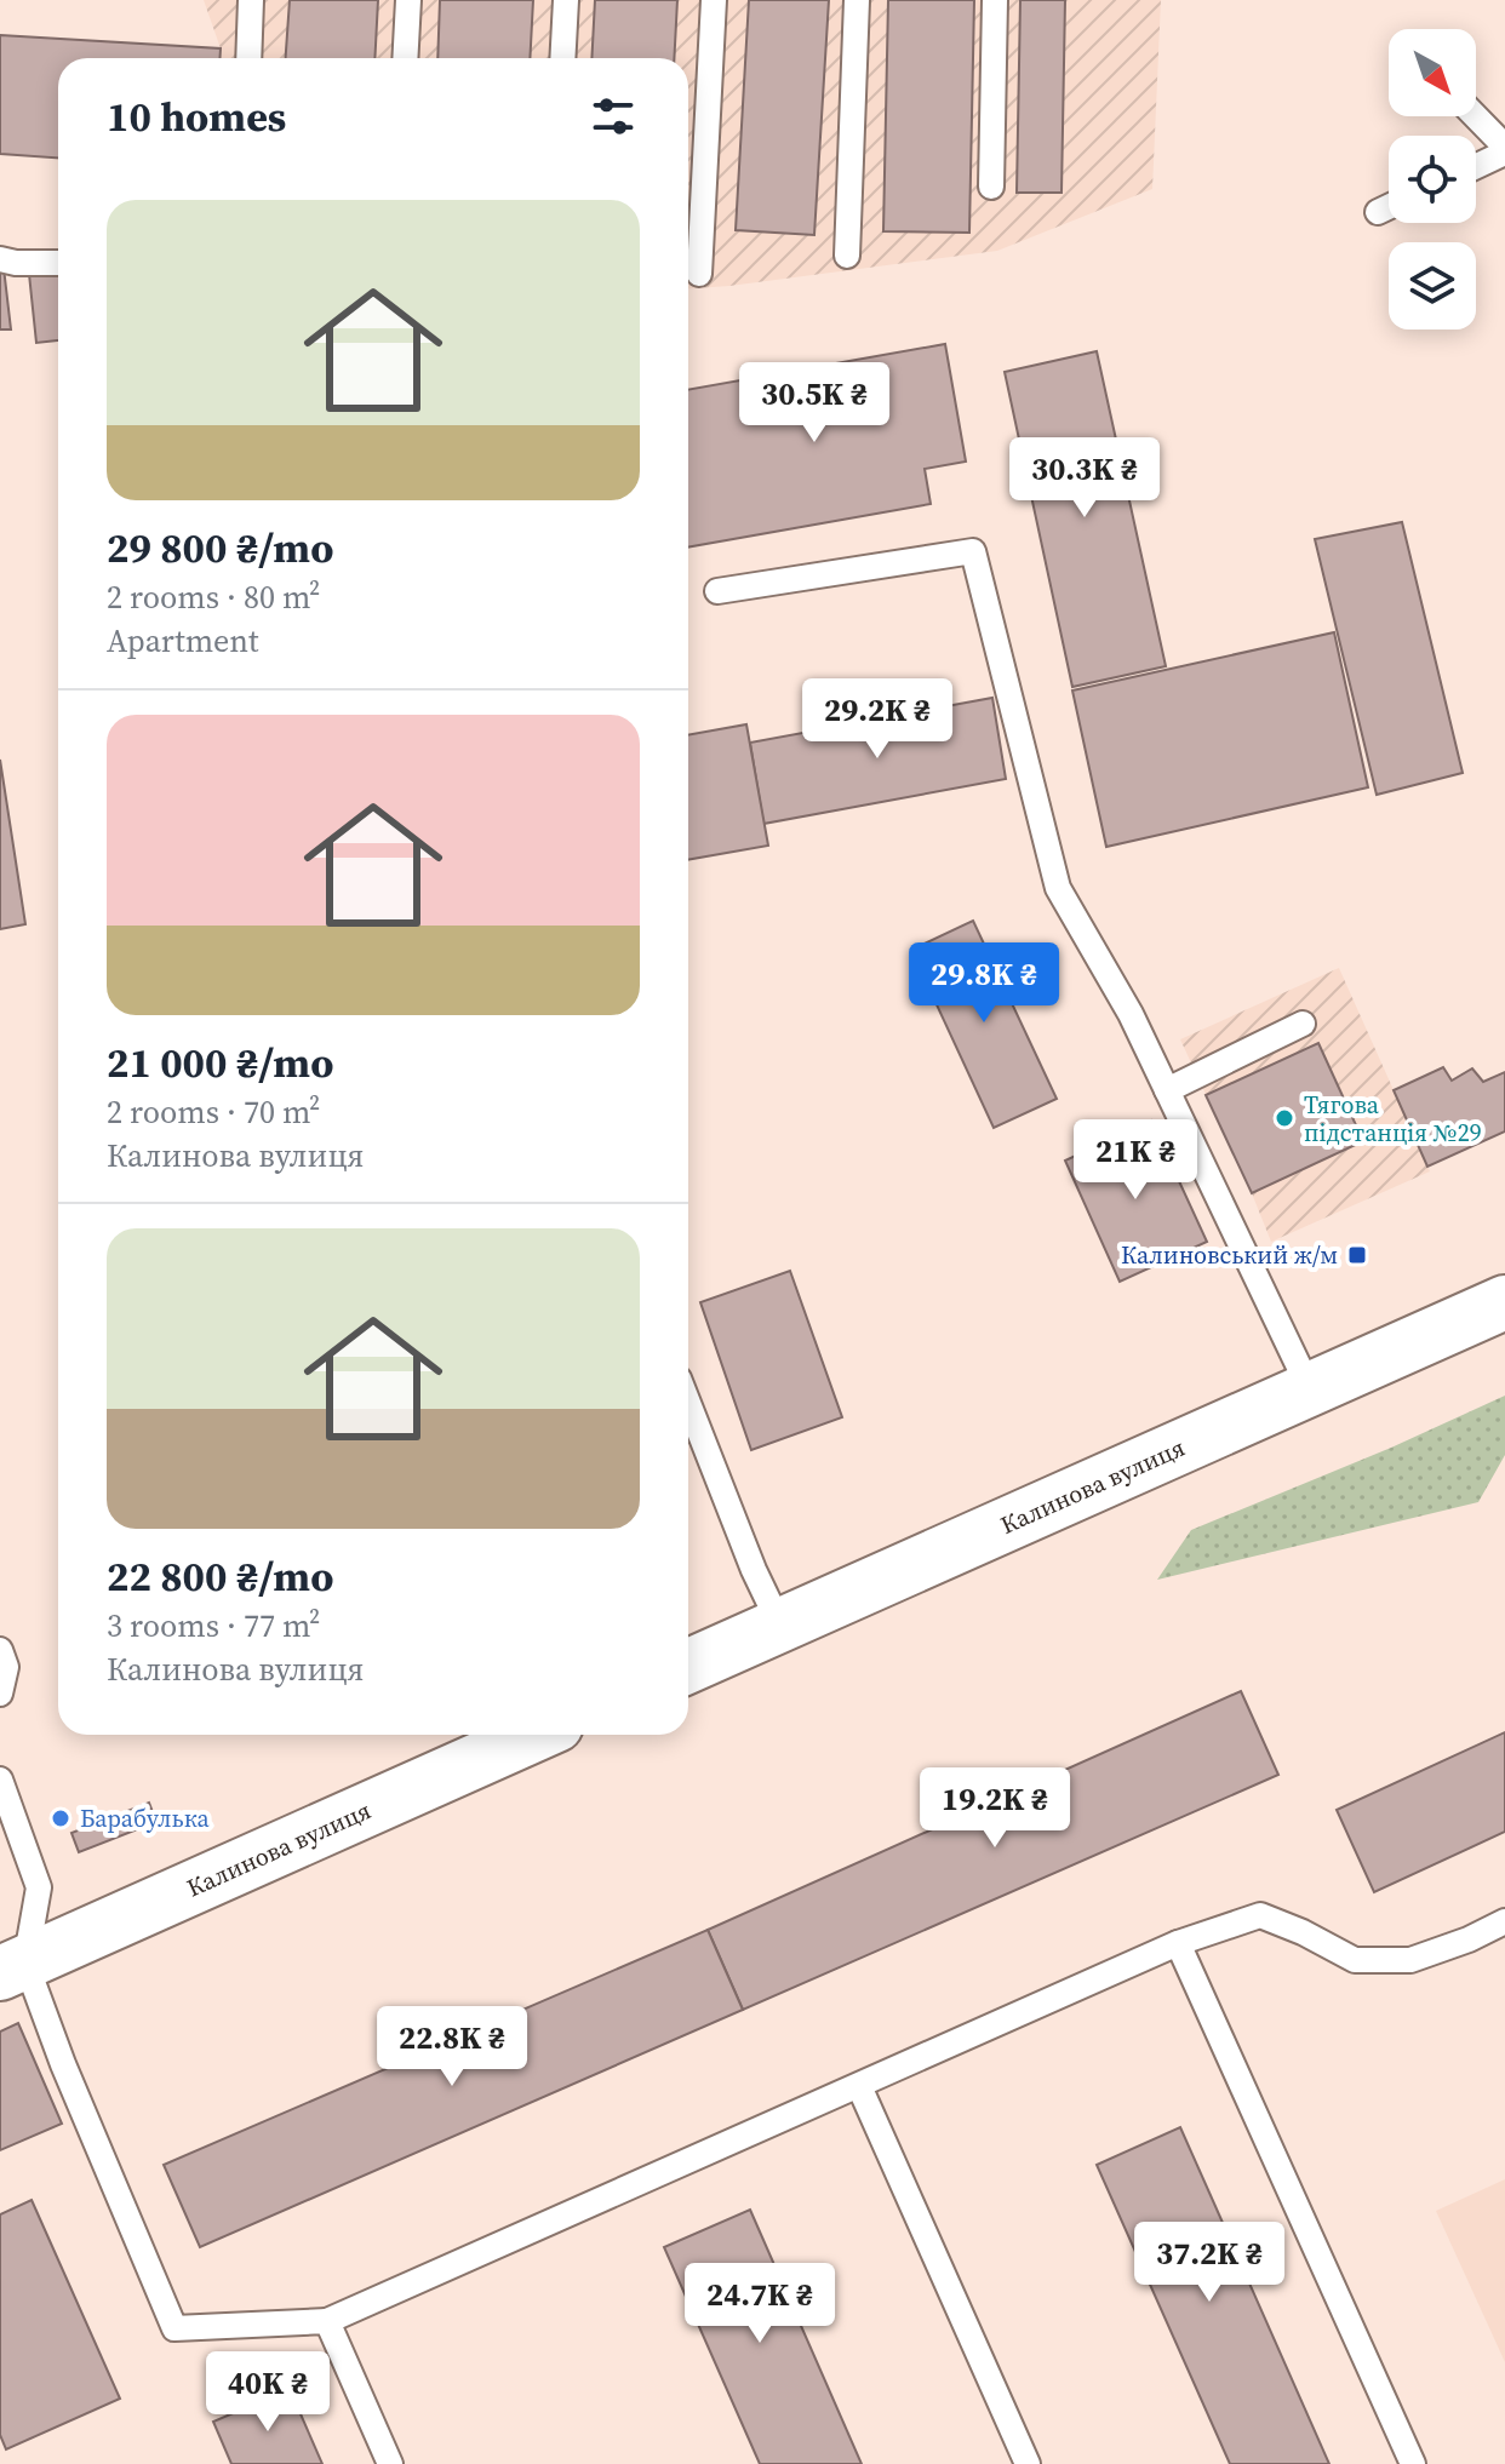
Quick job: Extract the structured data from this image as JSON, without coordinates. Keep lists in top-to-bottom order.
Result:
{
  "streets": {
    "main road": ["Калинова вулиця"]
  },
  "places": {
    "other": ["Тягова пiдстанцiя №29", "Барабулька"],
    "transit": ["Калиновський ж/м"]
  },
  "north": "bottom right",
  "page": {
    "heading": "10 homes",
    "list": [
      {
        "name": "29 800 ₴/mo",
        "note": "2 rooms · 80 m² · Apartment"
      },
      {
        "name": "21 000 ₴/mo",
        "note": "2 rooms · 70 m² · Калинова вулиця"
      },
      {
        "name": "22 800 ₴/mo",
        "note": "3 rooms · 77 m² · Калинова вулиця"
      }
    ],
    "price": [
      "30.5K ₴",
      "30.3K ₴",
      "29.2K ₴",
      "29.8K ₴",
      "21K ₴",
      "19.2K ₴",
      "22.8K ₴",
      "37.2K ₴",
      "24.7K ₴",
      "40K ₴"
    ]
  }
}
